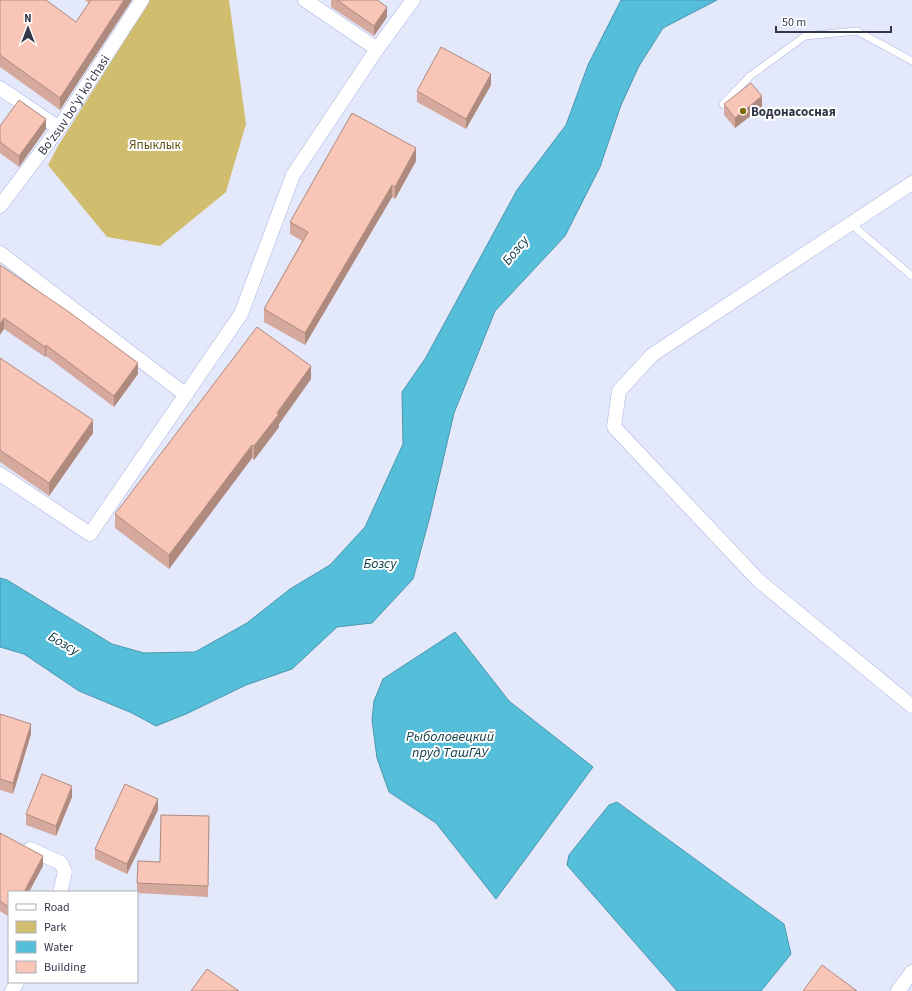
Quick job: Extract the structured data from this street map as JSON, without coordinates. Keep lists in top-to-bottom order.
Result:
{
  "streets": {
    "street": ["Bo'zsuv bo'yi ko'chasi"]
  },
  "water": ["Бозсу", "Рыболовецкий пруд ТашГАУ"],
  "parks": ["Япыклык"],
  "places": ["Водонасосная"],
  "legend": [
    "Road",
    "Park",
    "Water",
    "Building"
  ],
  "scale_bar": "50 m",
  "north": "top"
}
